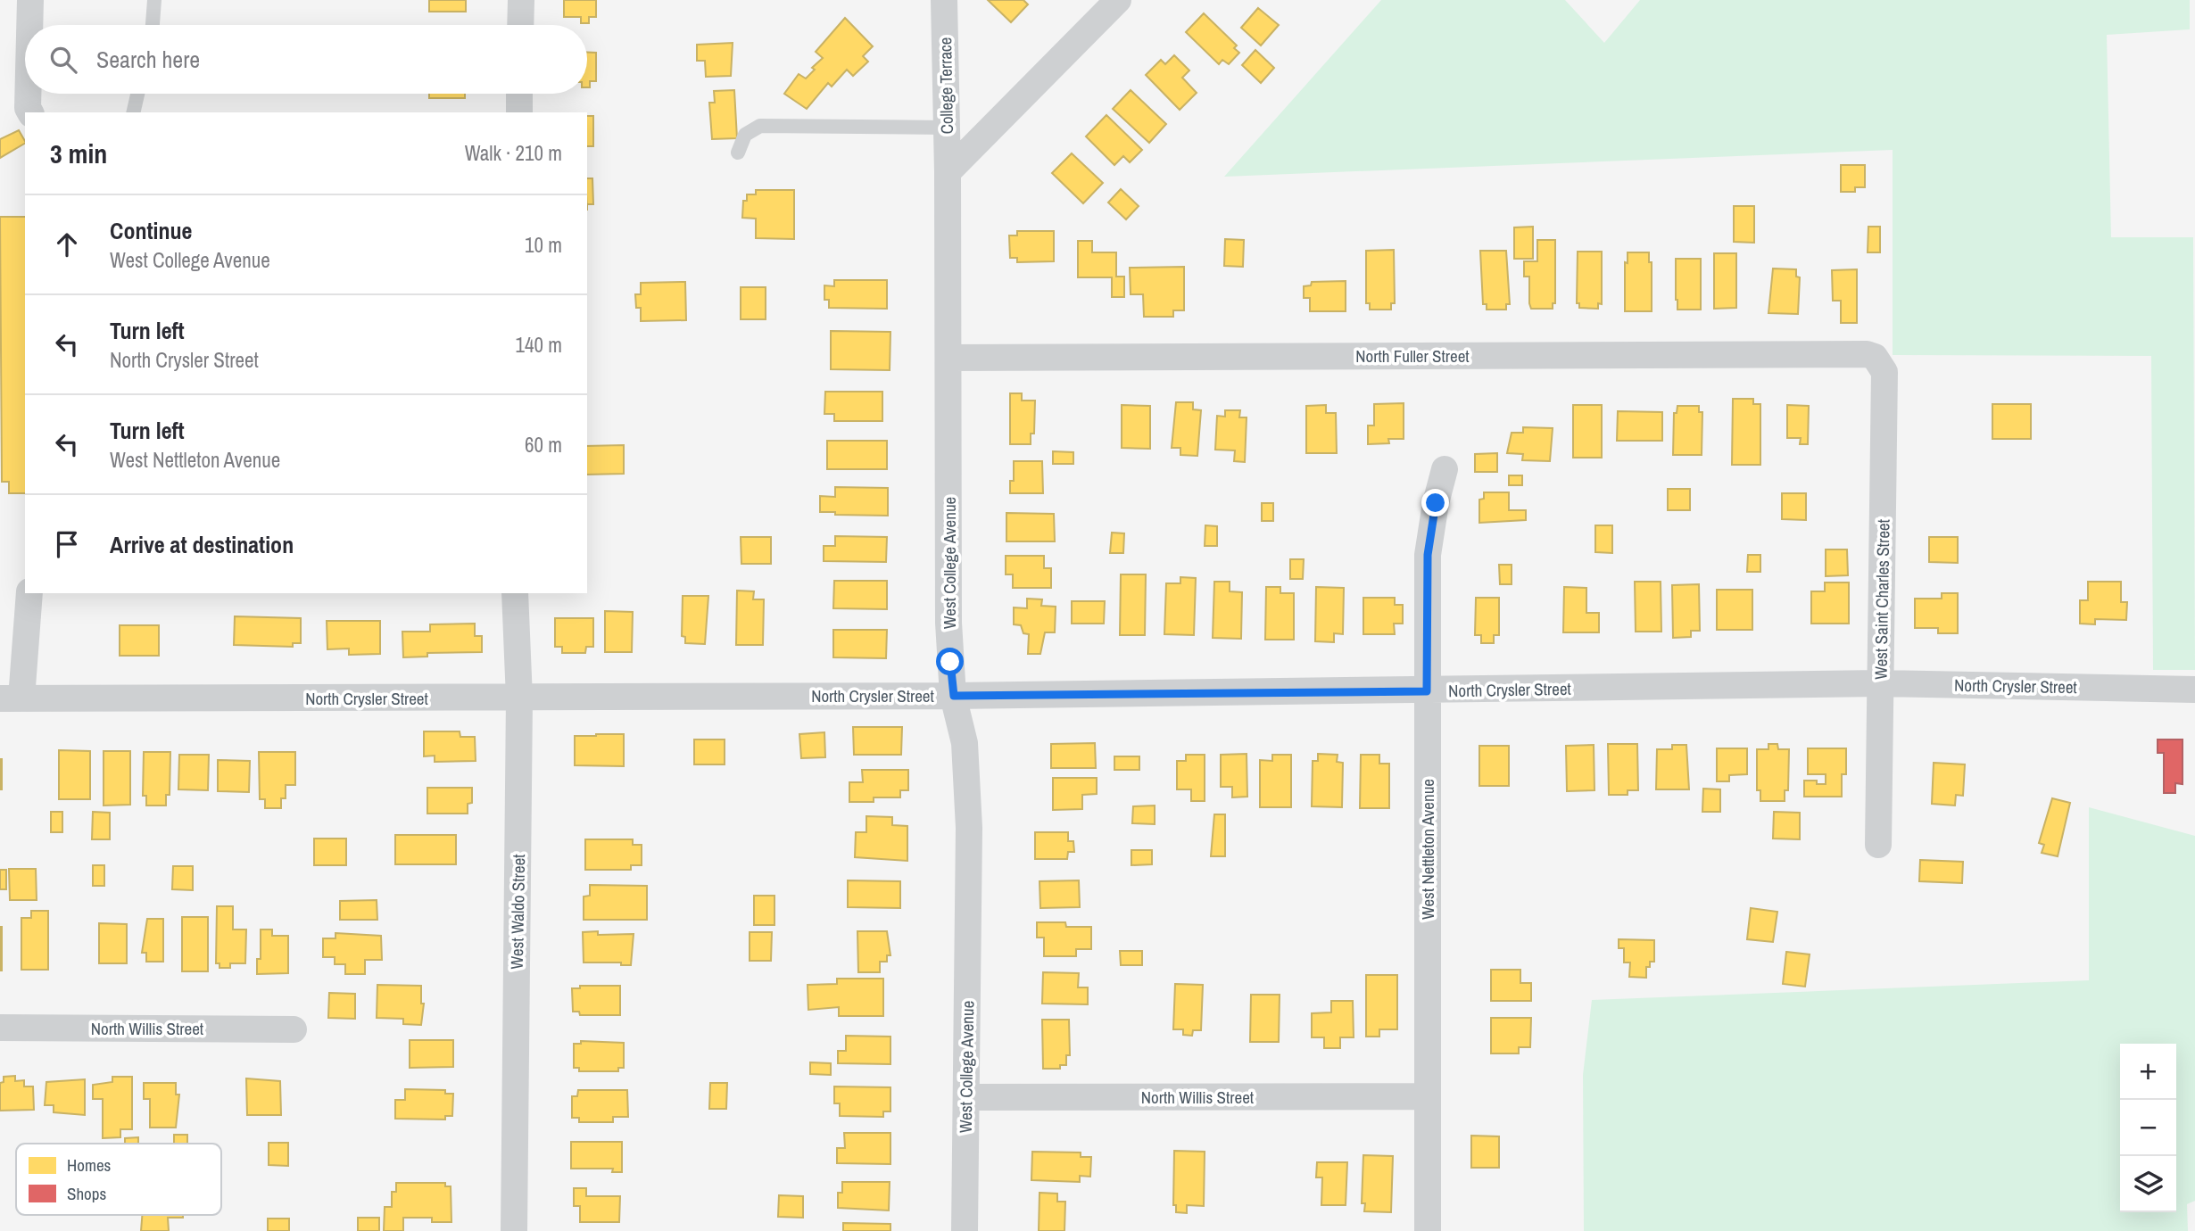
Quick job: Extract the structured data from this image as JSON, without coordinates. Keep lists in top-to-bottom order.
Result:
{
  "streets": {
    "street": [
      "College Terrace",
      "North Fuller Street",
      "West College Avenue",
      "West Saint Charles Street",
      "North Crysler Street",
      "West Nettleton Avenue",
      "West Waldo Street",
      "North Willis Street"
    ]
  },
  "crossings": [
    ["College Terrace", "West College Avenue"],
    ["North Fuller Street", "West College Avenue"],
    ["North Fuller Street", "West Saint Charles Street"],
    ["West College Avenue", "North Crysler Street"],
    ["West College Avenue", "North Willis Street"],
    ["West Saint Charles Street", "North Crysler Street"],
    ["North Crysler Street", "West Nettleton Avenue"],
    ["North Crysler Street", "West Waldo Street"],
    ["West Nettleton Avenue", "North Willis Street"]
  ],
  "legend": ["Homes", "Shops"],
  "page": {
    "search": "Search here",
    "heading": ["3 min", "Walk · 210 m"],
    "list": [
      ["Continue", "West College Avenue", "10 m"],
      ["Turn left", "North Crysler Street", "140 m"],
      ["Turn left", "West Nettleton Avenue", "60 m"],
      "Arrive at destination"
    ],
    "map_buttons": ["+", "−"]
  }
}
